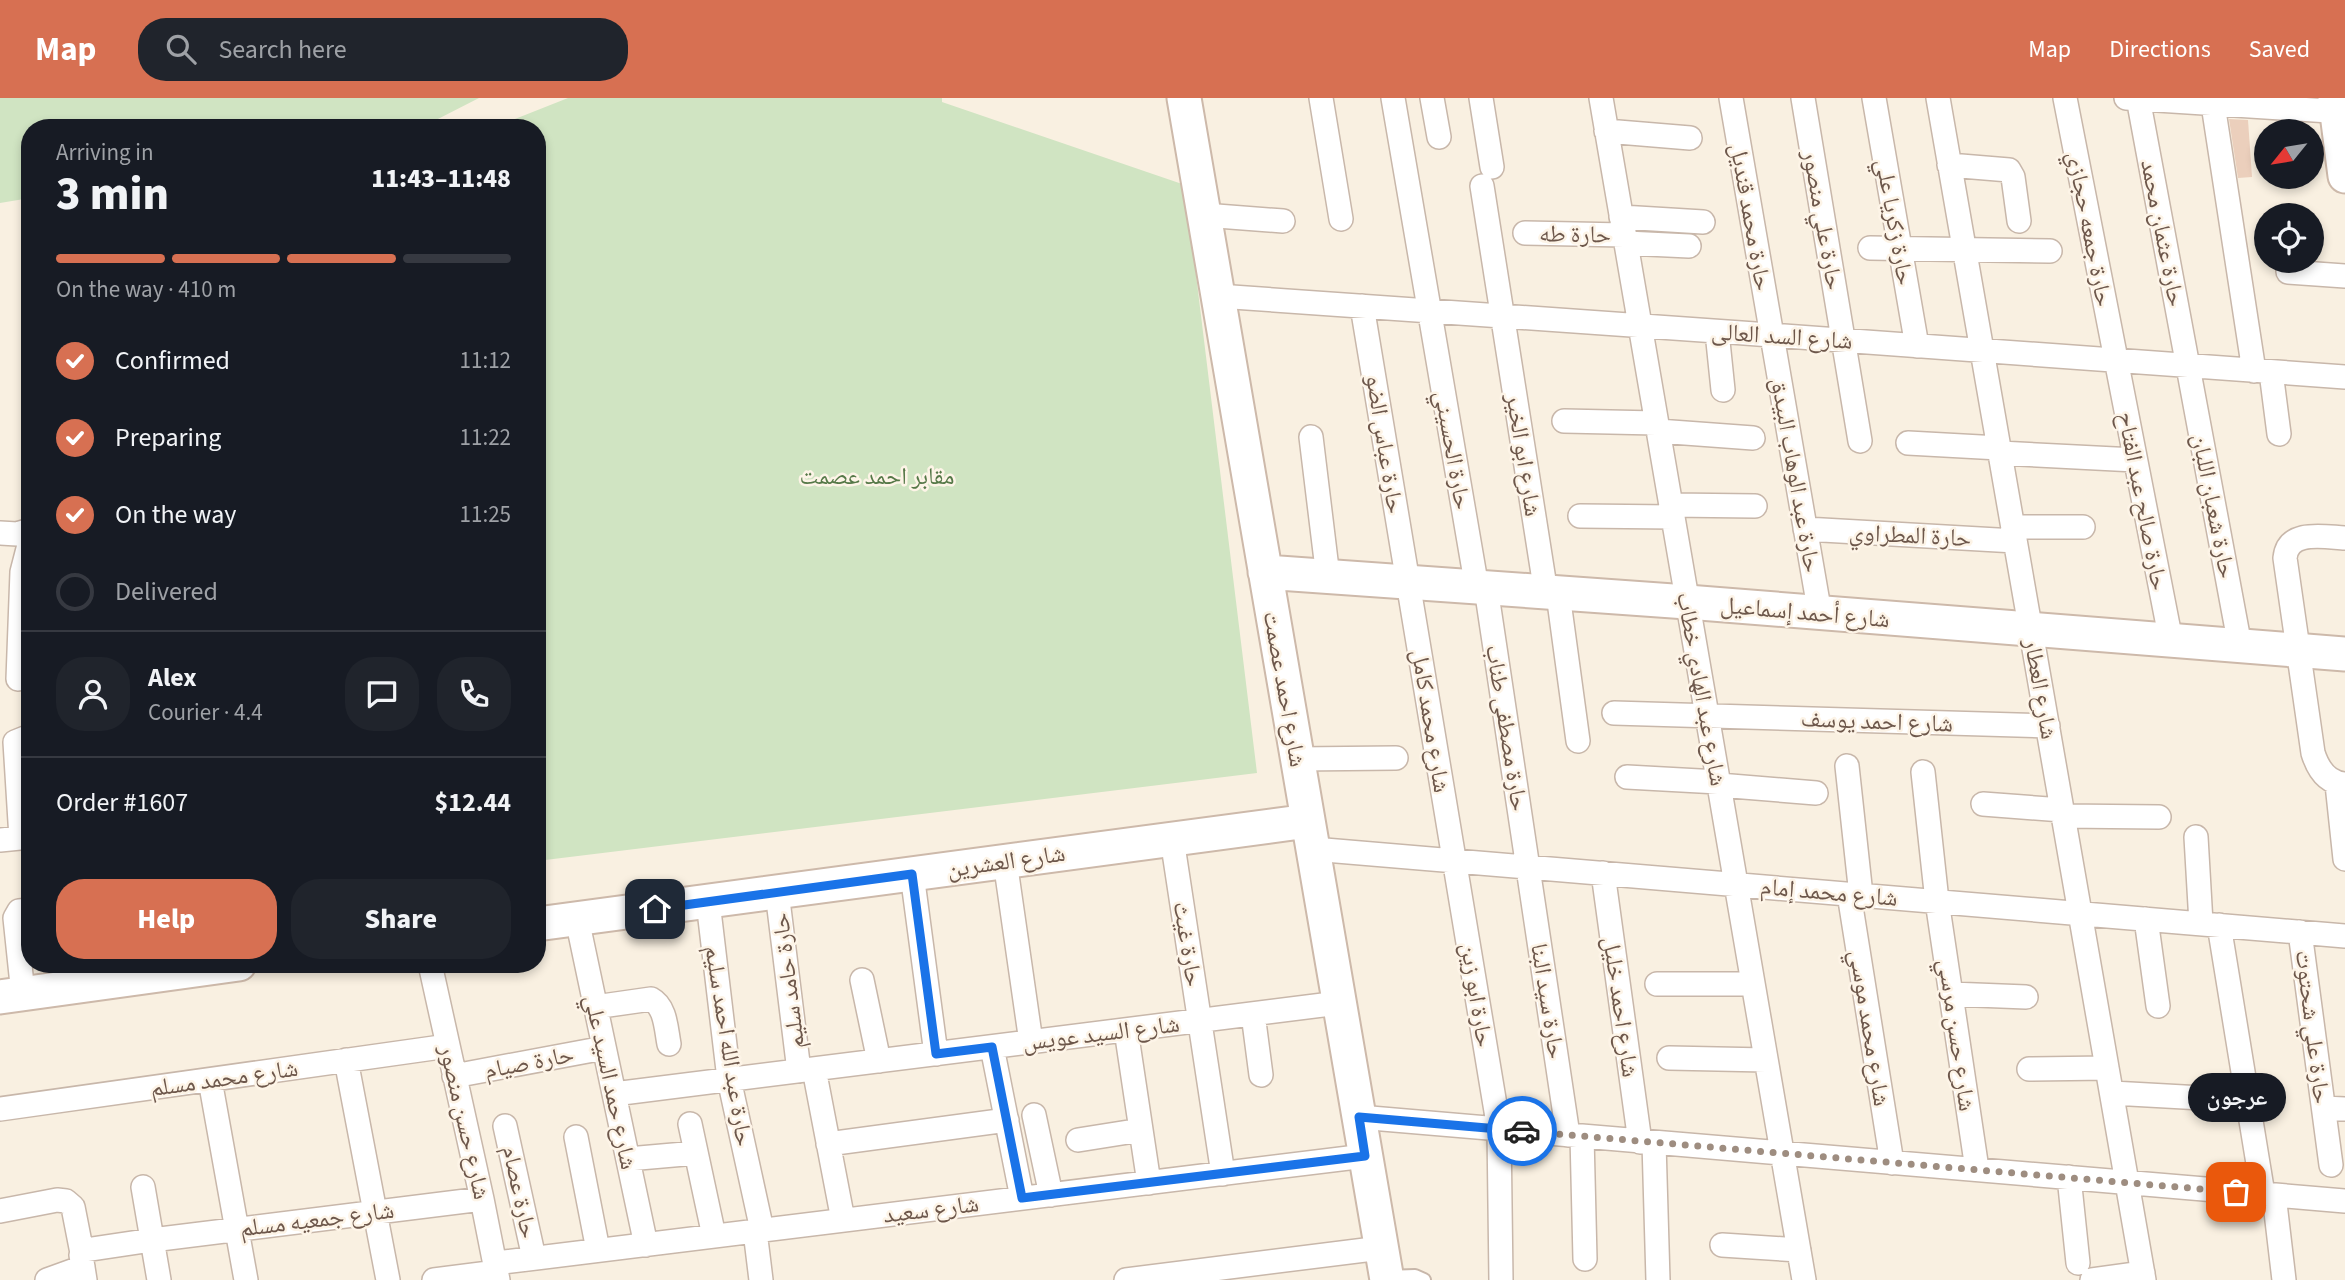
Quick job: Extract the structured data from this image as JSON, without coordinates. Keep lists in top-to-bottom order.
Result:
{
  "streets": {
    "main road": ["شارع أحمد إسماعيل", "شارع احمد عصمت", "شارع العشرين"],
    "street": [
      "حارة محمد قنديل",
      "حارة علي منصور",
      "حارة زكريا علي",
      "حارة جمعه حجازي",
      "حارة عثمان محمد",
      "حارة طه",
      "شارع السد العالى",
      "حارة عباس الضو",
      "حارة الحسيني",
      "شارع ابو الخير",
      "حارة عبد الوهاب البيدق",
      "حارة صالح عبد الفتاح",
      "حارة شعبان اللبان",
      "حارة المطراوي",
      "شارع عبد الهادي خطاب",
      "شارع العطار",
      "شارع محمد كامل",
      "شارع احمد يوسف",
      "حارة مصطفى طناب",
      "شارع محمد إمام",
      "حارة غيث",
      "حارة حامد سليم",
      "حارة ابو زين",
      "حارة سيد البنا",
      "شارع احمد خليل",
      "حارة علي شحتوت",
      "شارع محمد موسي",
      "شارع السيد عويس",
      "شارع حسن مرسي",
      "حارة عبد الله احمد سليم",
      "حارة صيام",
      "شارع محمد مسلم",
      "شارع حمد السيد علي",
      "شارع حسن منصور",
      "حارة عصام",
      "شارع سعيد",
      "شارع جمعيه مسلم"
    ]
  },
  "crossings": [
    ["حارة محمد قنديل", "شارع السد العالى"],
    ["حارة محمد قنديل", "حارة عبد الوهاب البيدق"],
    ["حارة علي منصور", "شارع السد العالى"],
    ["حارة زكريا علي", "شارع السد العالى"],
    ["حارة جمعه حجازي", "شارع السد العالى"],
    ["حارة جمعه حجازي", "حارة صالح عبد الفتاح"],
    ["حارة عثمان محمد", "شارع السد العالى"],
    ["حارة عثمان محمد", "حارة شعبان اللبان"],
    ["حارة طه", "شارع عبد الهادي خطاب"],
    ["شارع السد العالى", "حارة عباس الضو"],
    ["شارع السد العالى", "حارة الحسيني"],
    ["شارع السد العالى", "شارع ابو الخير"],
    ["شارع السد العالى", "حارة عبد الوهاب البيدق"],
    ["شارع السد العالى", "حارة صالح عبد الفتاح"],
    ["شارع السد العالى", "حارة شعبان اللبان"],
    ["شارع السد العالى", "شارع احمد عصمت"],
    ["شارع السد العالى", "شارع عبد الهادي خطاب"],
    ["شارع السد العالى", "شارع العطار"],
    ["حارة عباس الضو", "شارع أحمد إسماعيل"],
    ["حارة عباس الضو", "شارع محمد كامل"],
    ["حارة الحسيني", "شارع أحمد إسماعيل"],
    ["حارة الحسيني", "حارة مصطفى طناب"],
    ["شارع ابو الخير", "شارع أحمد إسماعيل"],
    ["حارة عبد الوهاب البيدق", "حارة المطراوي"],
    ["حارة عبد الوهاب البيدق", "شارع أحمد إسماعيل"],
    ["حارة صالح عبد الفتاح", "شارع أحمد إسماعيل"],
    ["حارة شعبان اللبان", "شارع أحمد إسماعيل"],
    ["حارة المطراوي", "شارع العطار"],
    ["شارع أحمد إسماعيل", "شارع احمد عصمت"],
    ["شارع أحمد إسماعيل", "شارع عبد الهادي خطاب"],
    ["شارع أحمد إسماعيل", "شارع العطار"],
    ["شارع أحمد إسماعيل", "شارع محمد كامل"],
    ["شارع أحمد إسماعيل", "حارة مصطفى طناب"],
    ["شارع احمد عصمت", "شارع العشرين"],
    ["شارع احمد عصمت", "شارع محمد إمام"],
    ["شارع احمد عصمت", "شارع السيد عويس"],
    ["شارع احمد عصمت", "شارع سعيد"],
    ["شارع عبد الهادي خطاب", "شارع احمد يوسف"],
    ["شارع عبد الهادي خطاب", "شارع محمد إمام"],
    ["شارع العطار", "شارع احمد يوسف"],
    ["شارع العطار", "شارع محمد إمام"],
    ["شارع محمد كامل", "شارع محمد إمام"],
    ["شارع محمد كامل", "حارة ابو زين"],
    ["حارة مصطفى طناب", "شارع محمد إمام"],
    ["حارة مصطفى طناب", "حارة سيد البنا"],
    ["شارع العشرين", "شارع محمد إمام"],
    ["شارع العشرين", "حارة غيث"],
    ["شارع العشرين", "حارة حامد سليم"],
    ["شارع العشرين", "حارة عبد الله احمد سليم"],
    ["شارع العشرين", "شارع حمد السيد علي"],
    ["شارع محمد إمام", "حارة ابو زين"],
    ["شارع محمد إمام", "حارة سيد البنا"],
    ["شارع محمد إمام", "شارع احمد خليل"],
    ["شارع محمد إمام", "حارة علي شحتوت"],
    ["شارع محمد إمام", "شارع محمد موسي"],
    ["شارع محمد إمام", "شارع حسن مرسي"],
    ["حارة غيث", "شارع السيد عويس"],
    ["حارة غيث", "شارع سعيد"],
    ["حارة حامد سليم", "شارع السيد عويس"],
    ["حارة حامد سليم", "شارع سعيد"],
    ["شارع السيد عويس", "حارة عبد الله احمد سليم"],
    ["شارع السيد عويس", "شارع حمد السيد علي"],
    ["حارة عبد الله احمد سليم", "شارع سعيد"],
    ["حارة صيام", "شارع حمد السيد علي"],
    ["حارة صيام", "شارع حسن منصور"],
    ["شارع محمد مسلم", "شارع حسن منصور"],
    ["شارع حمد السيد علي", "شارع سعيد"],
    ["شارع حسن منصور", "شارع سعيد"],
    ["شارع حسن منصور", "شارع جمعيه مسلم"],
    ["حارة عصام", "شارع سعيد"]
  ],
  "parks": ["مقابر احمد عصمت"],
  "places": ["عرجون"],
  "north": "bottom left",
  "page": {
    "header": "Map",
    "search": "Search here",
    "nav": ["Map", "Directions", "Saved"],
    "heading": ["3 min", "Arriving in", "11:43–11:48"],
    "panel": [
      "Alex",
      "Courier · 4.4",
      "Order #1607",
      "$12.44"
    ],
    "bar": "On the way · 410 m",
    "list": [
      ["Confirmed", "11:12"],
      ["Preparing", "11:22"],
      ["On the way", "11:25"],
      "Delivered"
    ],
    "buttons": ["Help", "Share"],
    "bubble": "عرجون"
  }
}
